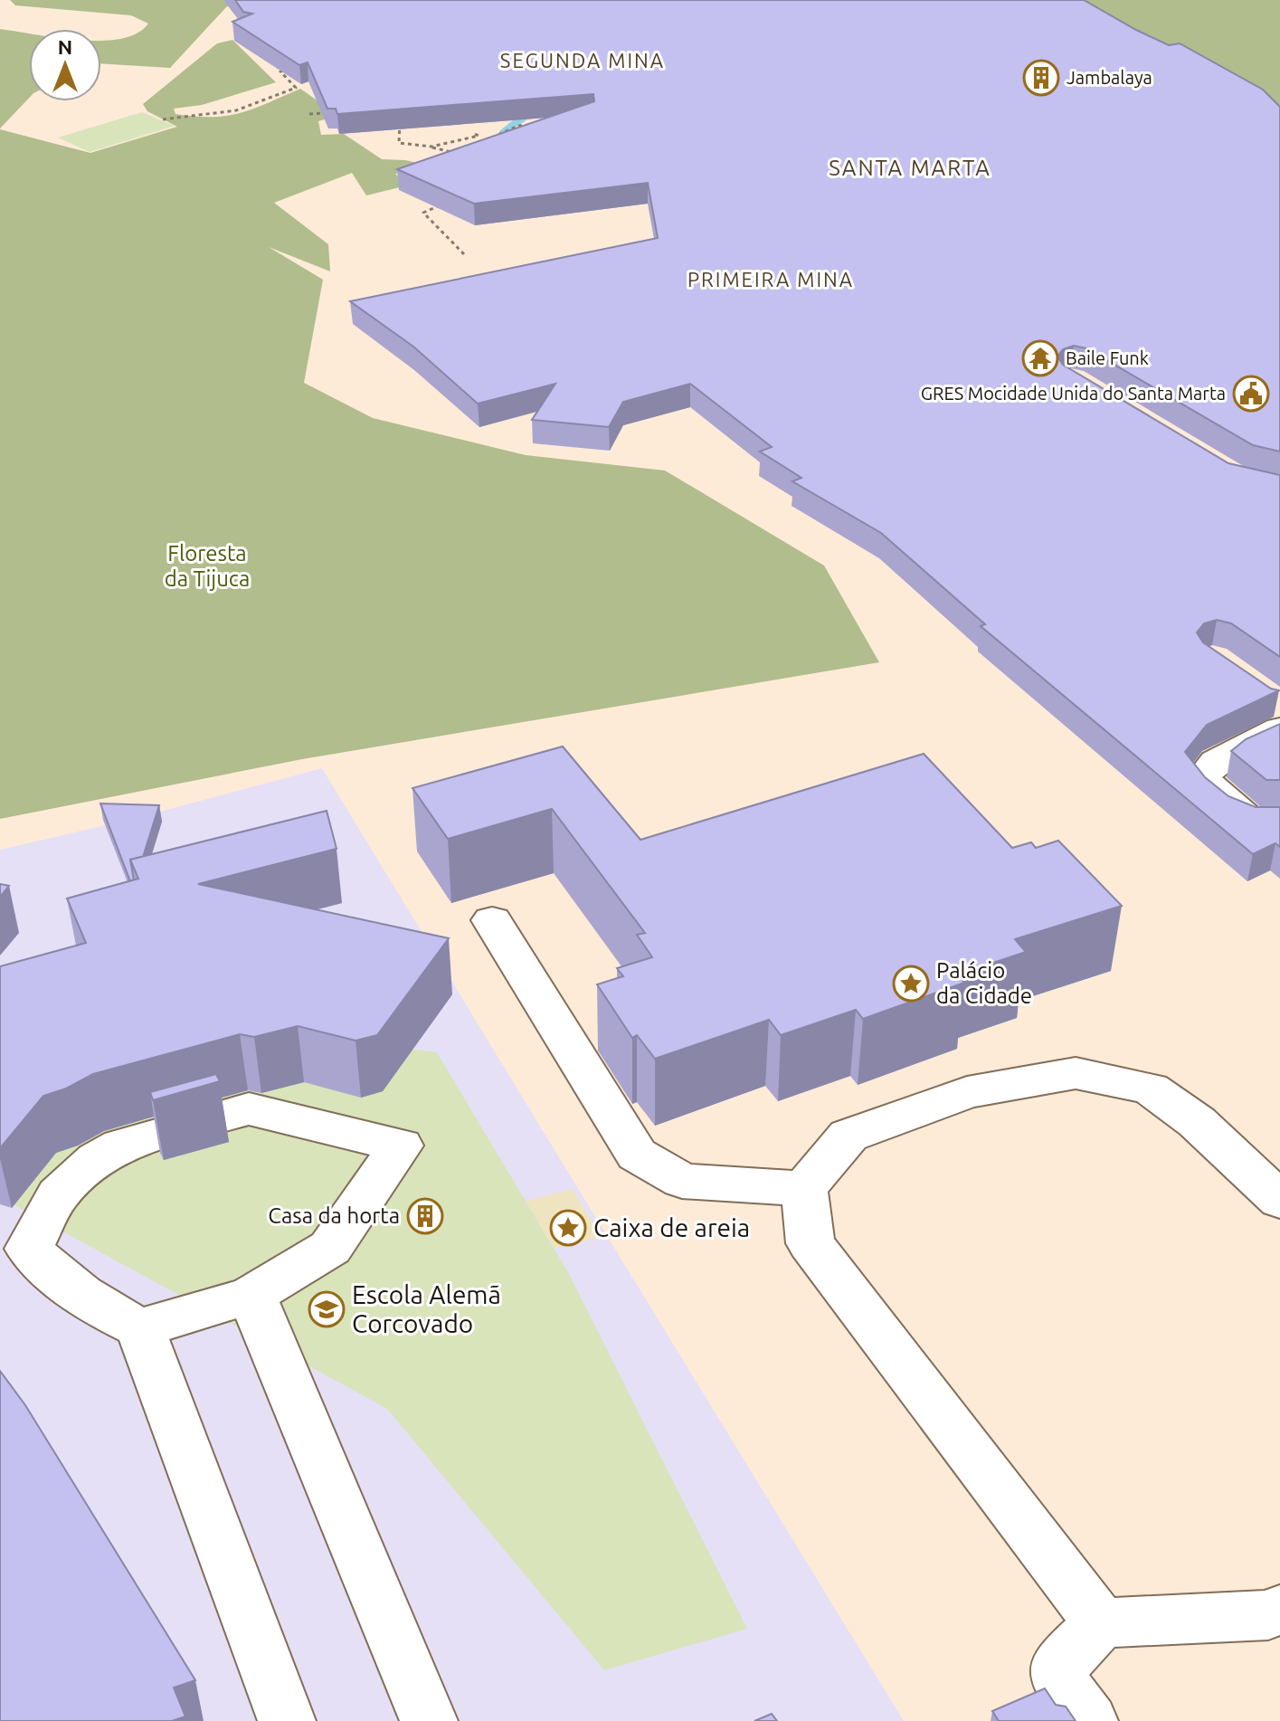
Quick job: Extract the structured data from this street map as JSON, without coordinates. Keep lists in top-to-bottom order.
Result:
{
  "districts": ["SEGUNDA MINA", "SANTA MARTA", "PRIMEIRA MINA"],
  "parks": ["Floresta da Tijuca"],
  "places": {
    "building": ["Jambalaya", "Casa da horta"],
    "temple": ["Baile Funk"],
    "public building": ["GRES Mocidade Unida do Santa Marta"],
    "place": ["Palácio da Cidade", "Caixa de areia"],
    "school or university": ["Escola Alemã Corcovado"]
  },
  "north": "top"
}
